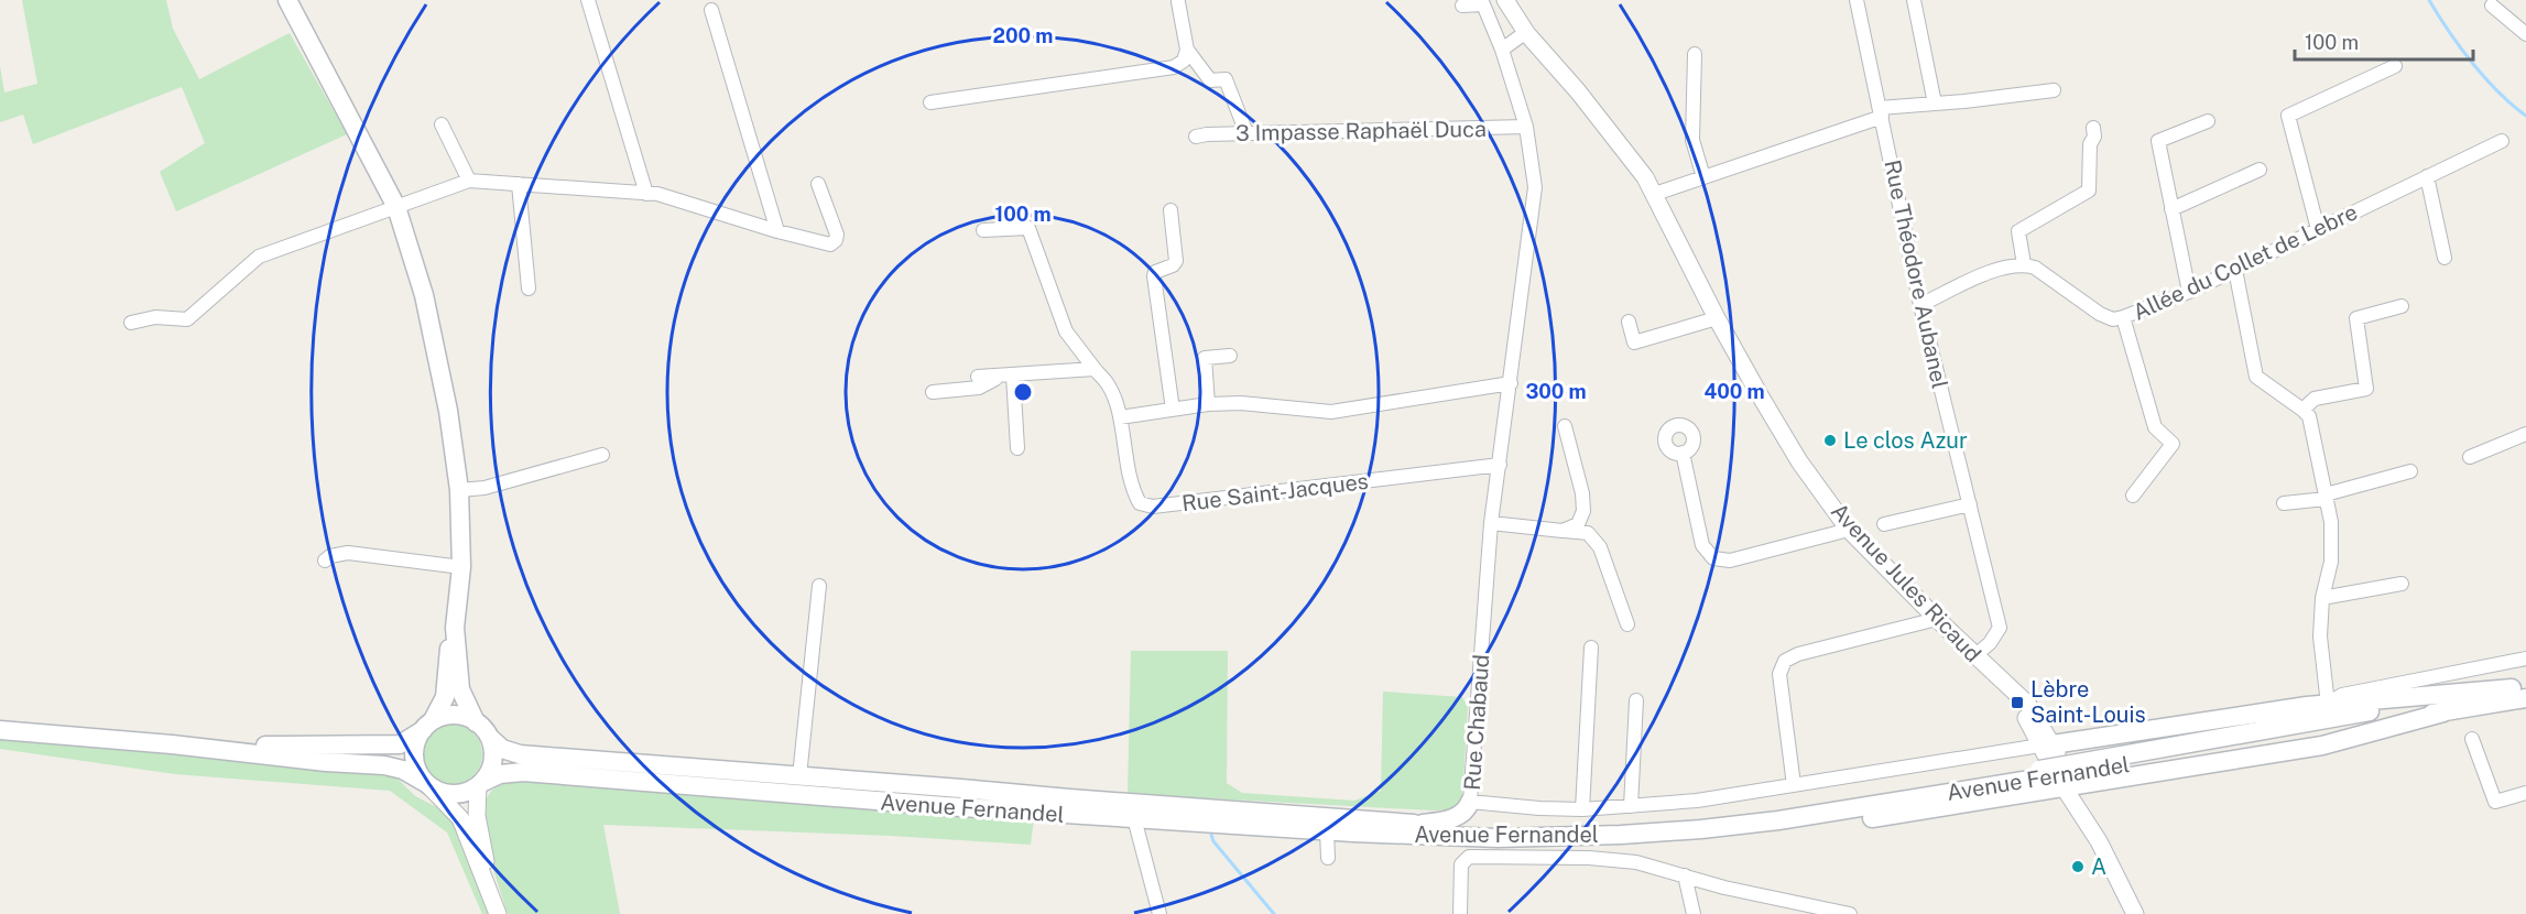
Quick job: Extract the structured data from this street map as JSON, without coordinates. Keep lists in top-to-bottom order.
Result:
{
  "streets": {
    "main road": ["Avenue Fernandel"],
    "street": [
      "3 Impasse Raphaël Duca",
      "Allée du Collet de Lebre",
      "Rue Théodore Aubanel",
      "Rue Saint-Jacques",
      "Avenue Jules Ricaud",
      "Rue Chabaud"
    ]
  },
  "crossings": [
    ["3 Impasse Raphaël Duca", "Rue Chabaud"],
    ["Rue Théodore Aubanel", "Avenue Jules Ricaud"],
    ["Rue Saint-Jacques", "Rue Chabaud"],
    ["Avenue Jules Ricaud", "Rue Chabaud"],
    ["Avenue Jules Ricaud", "Avenue Fernandel"],
    ["Rue Chabaud", "Avenue Fernandel"]
  ],
  "places": {
    "other": ["Le clos Azur", "A"],
    "transit": ["Lèbre Saint-Louis"]
  },
  "scale_bar": "100 m",
  "rings": [
    "200 m",
    "100 m",
    "300 m",
    "400 m"
  ]
}
